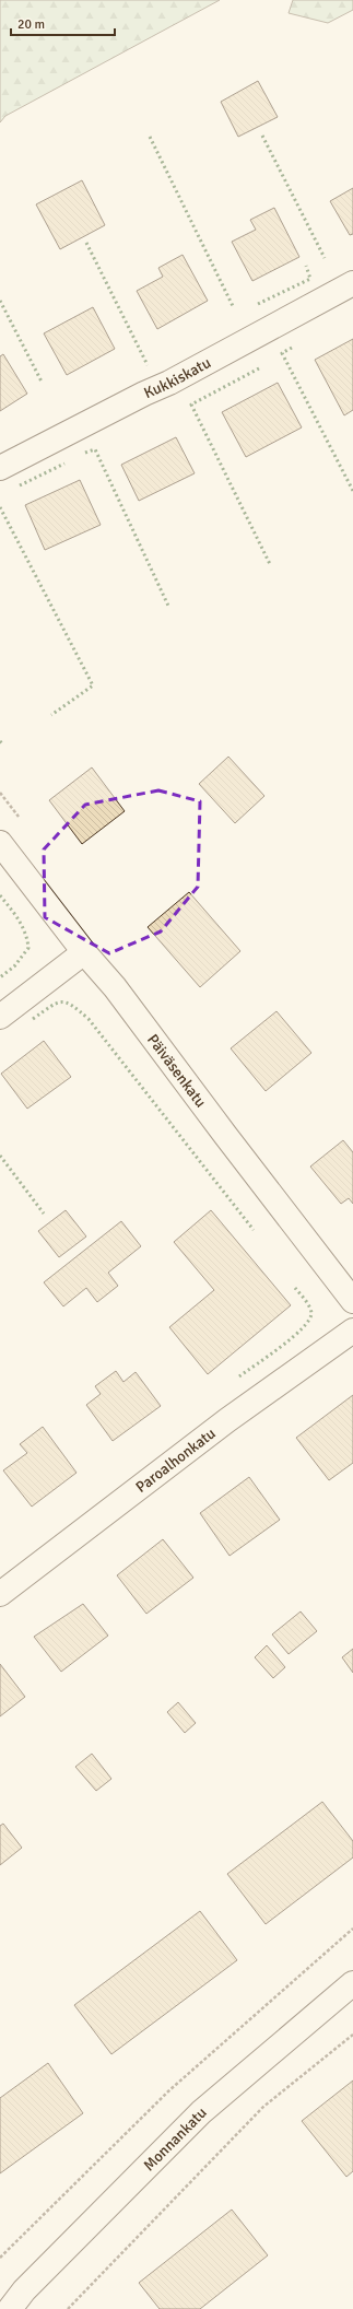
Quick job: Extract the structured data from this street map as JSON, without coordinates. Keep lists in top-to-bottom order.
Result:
{
  "streets": {
    "street": [
      "Kukkiskatu",
      "Päiväsenkatu",
      "Paroalhonkatu",
      "Monnankatu"
    ]
  },
  "scale_bar": "20 m"
}
